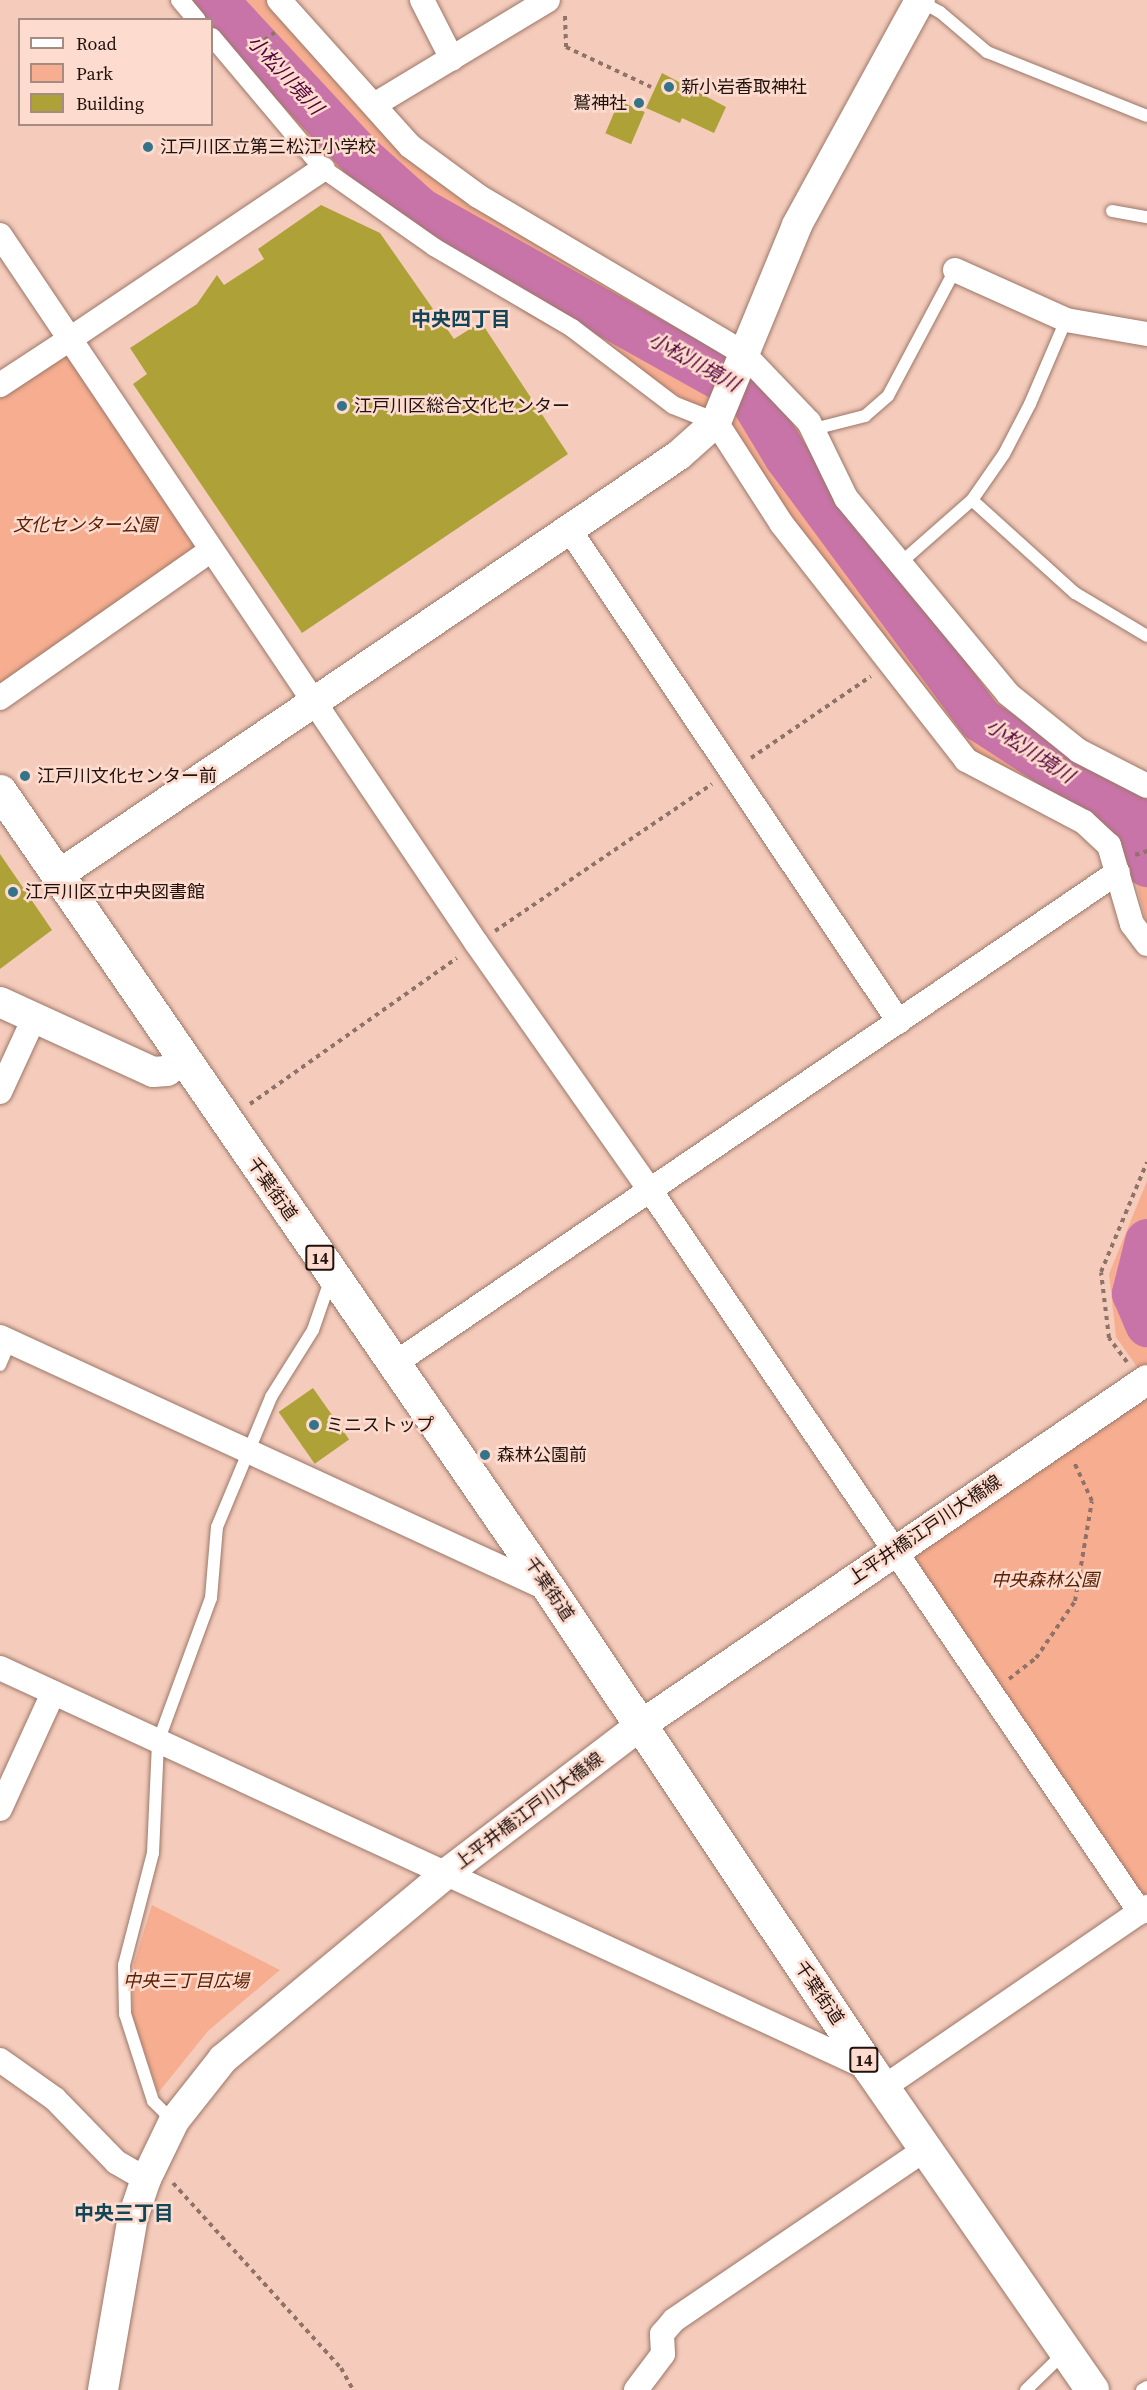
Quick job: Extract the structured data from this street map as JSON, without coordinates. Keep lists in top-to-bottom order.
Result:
{
  "streets": {
    "highway": ["千葉街道", "14"],
    "street": ["上平井橋江戸川大橋線"]
  },
  "crossings": [
    ["千葉街道", "上平井橋江戸川大橋線"]
  ],
  "districts": ["中央四丁目", "中央三丁目"],
  "water": ["小松川境川"],
  "parks": ["文化センター公園", "中央森林公園", "中央三丁目広場"],
  "places": [
    "新小岩香取神社",
    "鷲神社",
    "江戸川区立第三松江小学校",
    "江戸川区総合文化センター",
    "江戸川文化センター前",
    "江戸川区立中央図書館",
    "ミニストップ",
    "森林公園前"
  ],
  "legend": ["Road", "Park", "Building"]
}
